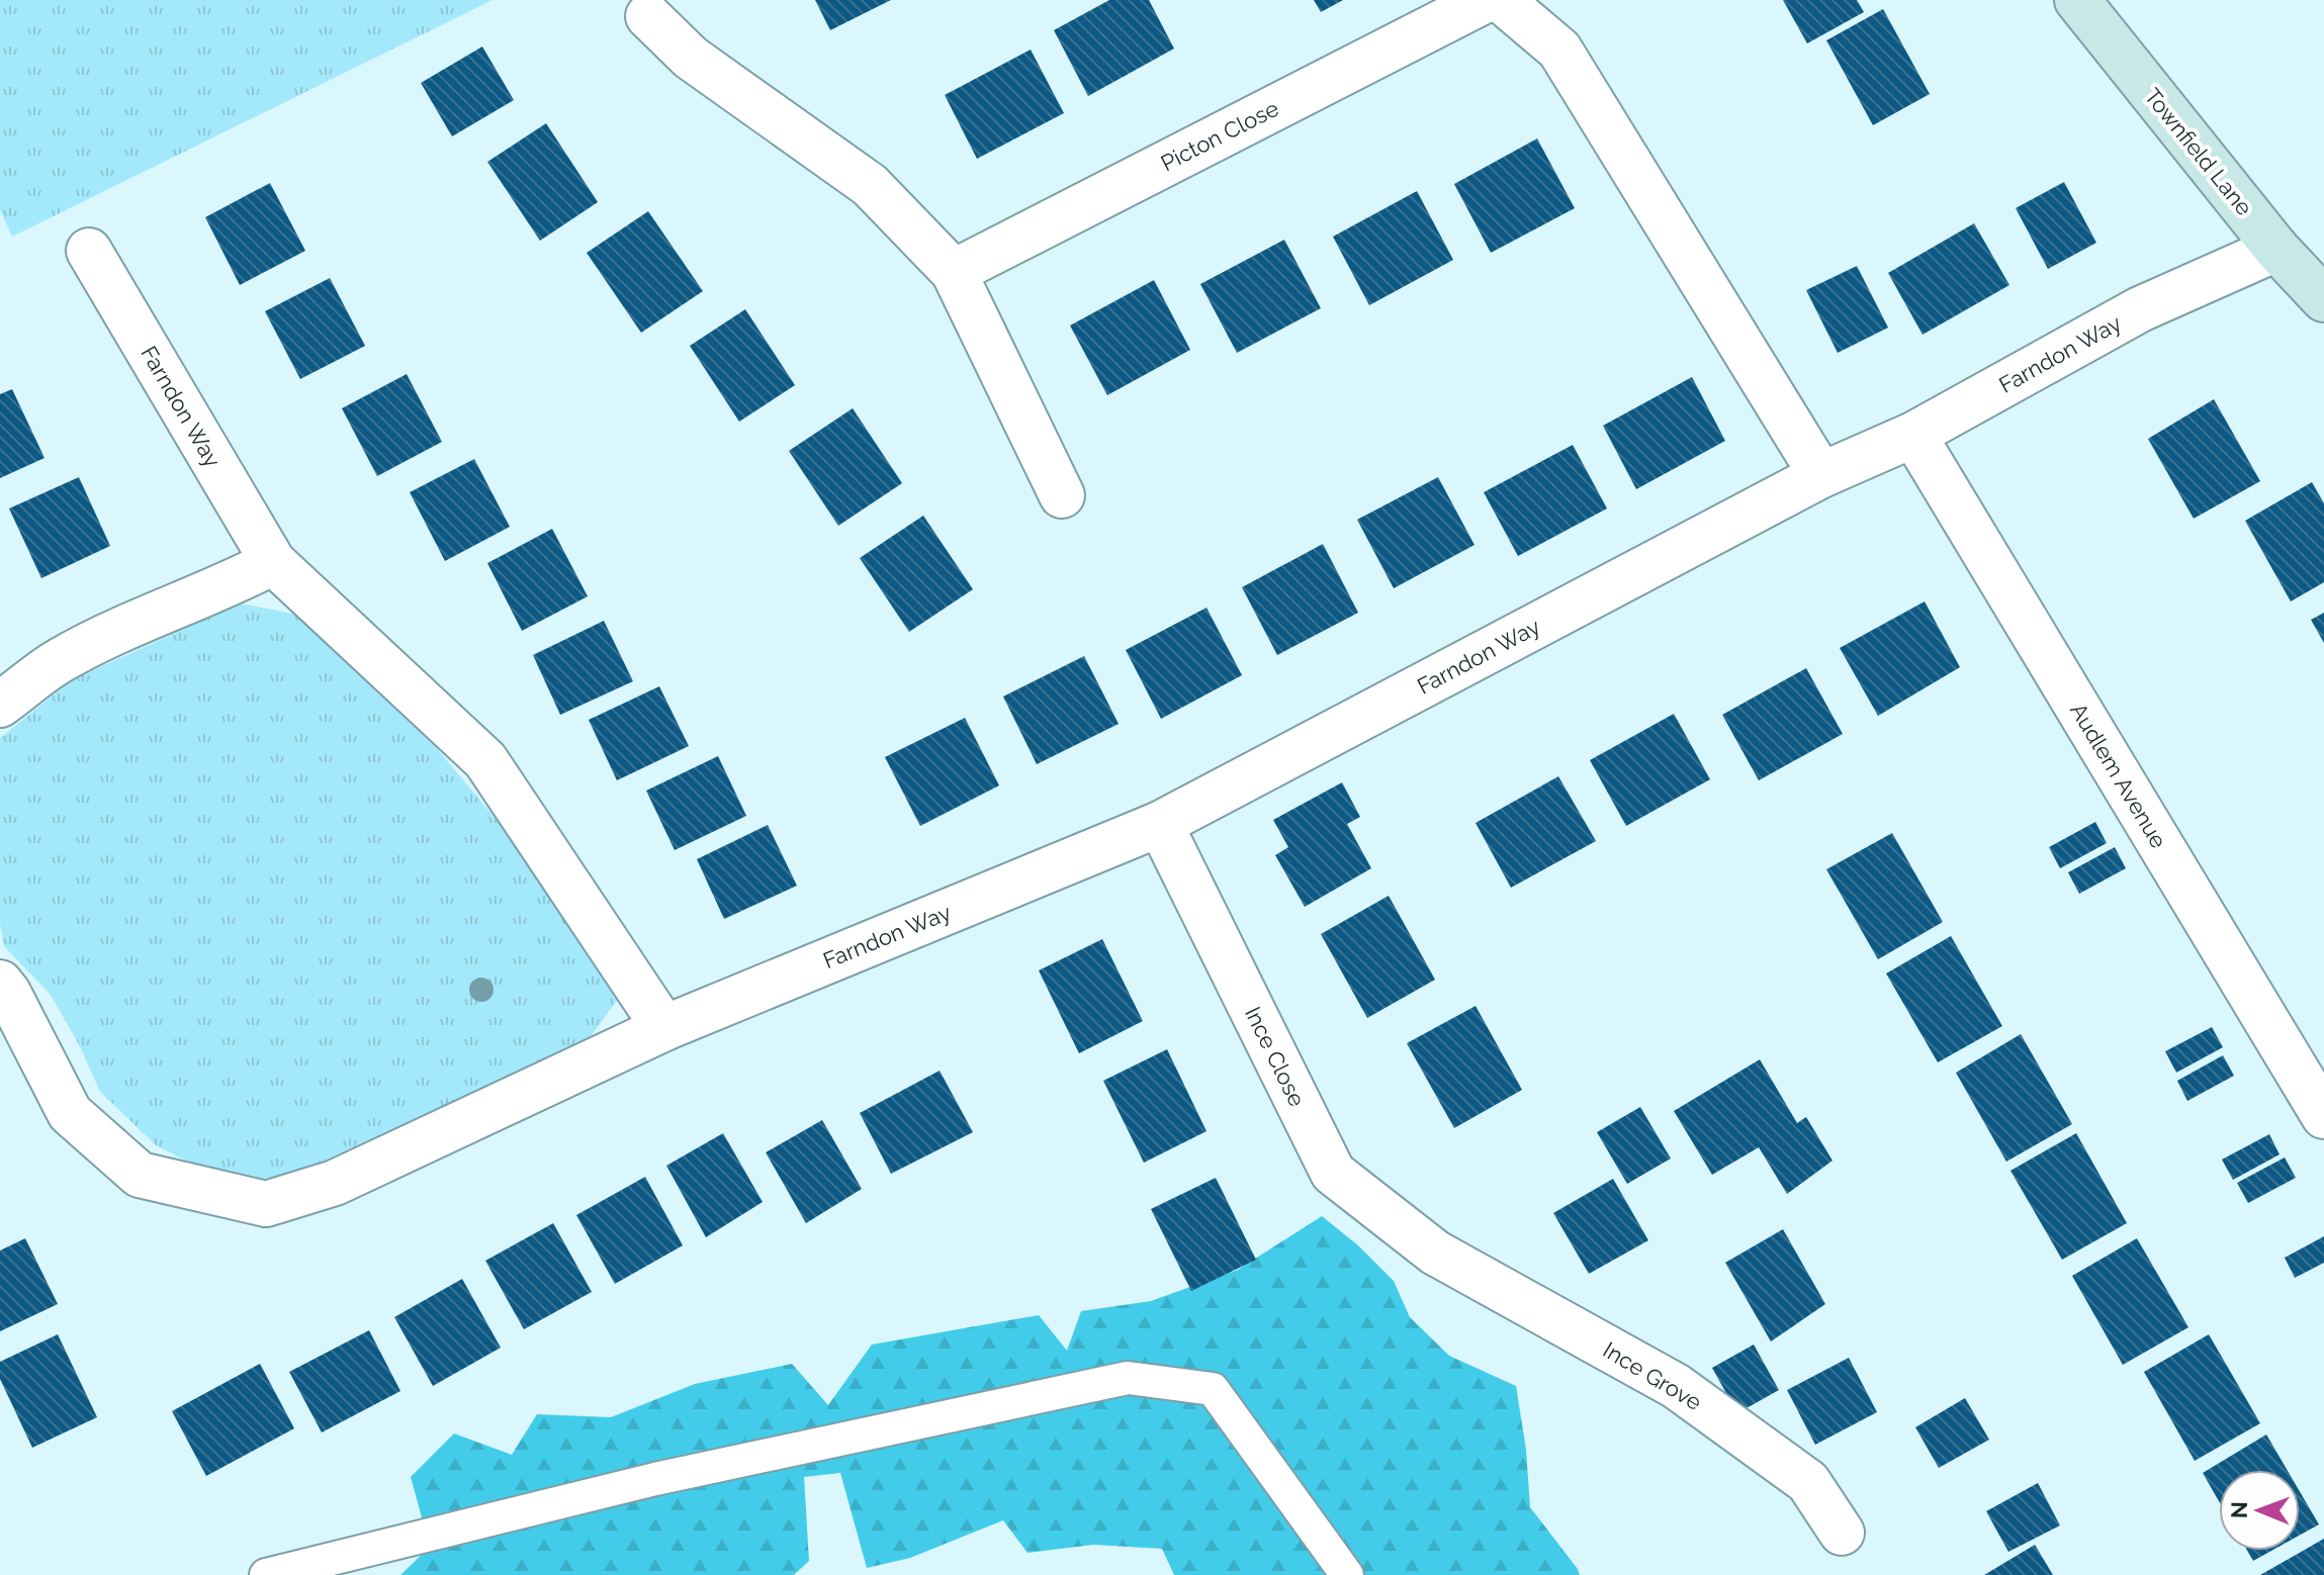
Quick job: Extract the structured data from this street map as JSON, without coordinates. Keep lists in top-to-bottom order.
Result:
{
  "streets": {
    "street": [
      "Picton Close",
      "Townfield Lane",
      "Farndon Way",
      "Audlem Avenue",
      "Ince Close",
      "Ince Grove"
    ]
  },
  "crossings": [
    ["Townfield Lane", "Farndon Way"],
    ["Farndon Way", "Audlem Avenue"],
    ["Farndon Way", "Ince Close"],
    ["Ince Close", "Ince Grove"]
  ],
  "north": "left"
}
